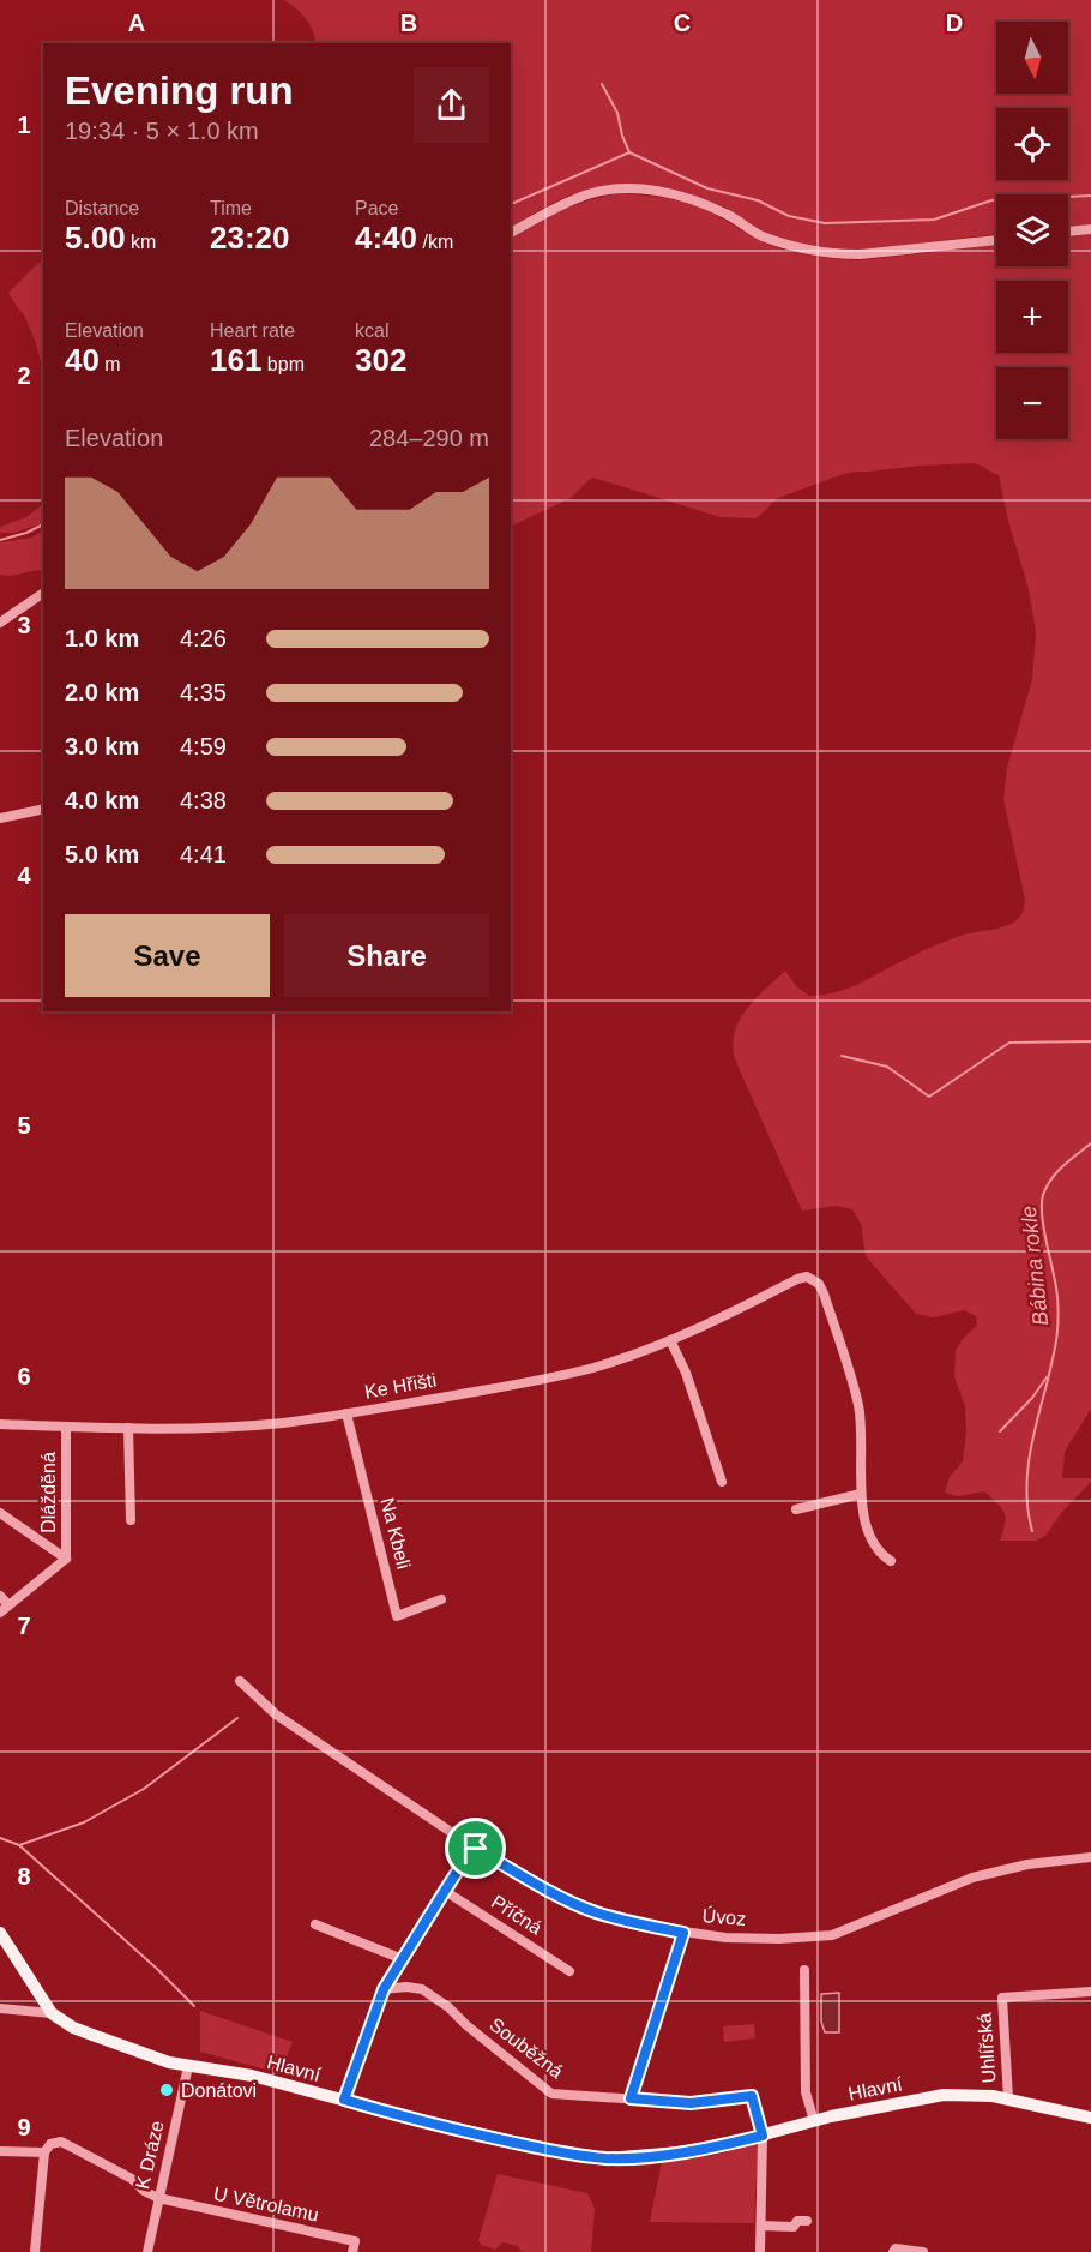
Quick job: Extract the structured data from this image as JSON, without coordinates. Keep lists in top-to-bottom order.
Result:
{
  "streets": {
    "main road": ["Hlavní"],
    "street": [
      "Ke Hřišti",
      "Dlážděná",
      "Na Kbeli",
      "Příčná",
      "Úvoz",
      "Souběžná",
      "Uhlířská",
      "K Dráze",
      "U Větrolamu"
    ]
  },
  "crossings": [
    ["Ke Hřišti", "Dlážděná"],
    ["Ke Hřišti", "Na Kbeli"],
    ["Souběžná", "Hlavní"],
    ["Uhlířská", "Hlavní"],
    ["Hlavní", "K Dráze"],
    ["K Dráze", "U Větrolamu"]
  ],
  "water": ["Bábina rokle"],
  "places": ["Donátovi"],
  "north": "bottom",
  "page": {
    "map_buttons": ["+", "−"],
    "heading": ["Evening run", "19:34 · 5 × 1.0 km"],
    "stats": [
      ["Distance", "5.00 km"],
      ["Time", "23:20"],
      ["Pace", "4:40 /km"],
      ["Elevation", "40 m"],
      ["Heart rate", "161 bpm"],
      ["kcal", "302"]
    ],
    "chart": ["Elevation", "284–290 m"],
    "list": [
      {
        "name": "1.0 km",
        "note": "4:26"
      },
      {
        "name": "2.0 km",
        "note": "4:35"
      },
      {
        "name": "3.0 km",
        "note": "4:59"
      },
      {
        "name": "4.0 km",
        "note": "4:38"
      },
      {
        "name": "5.0 km",
        "note": "4:41"
      }
    ],
    "buttons": ["Save", "Share"]
  },
  "grid": {
    "columns": [
      "A",
      "B",
      "C",
      "D"
    ],
    "rows": [
      "1",
      "2",
      "3",
      "4",
      "5",
      "6",
      "7",
      "8",
      "9"
    ]
  }
}
